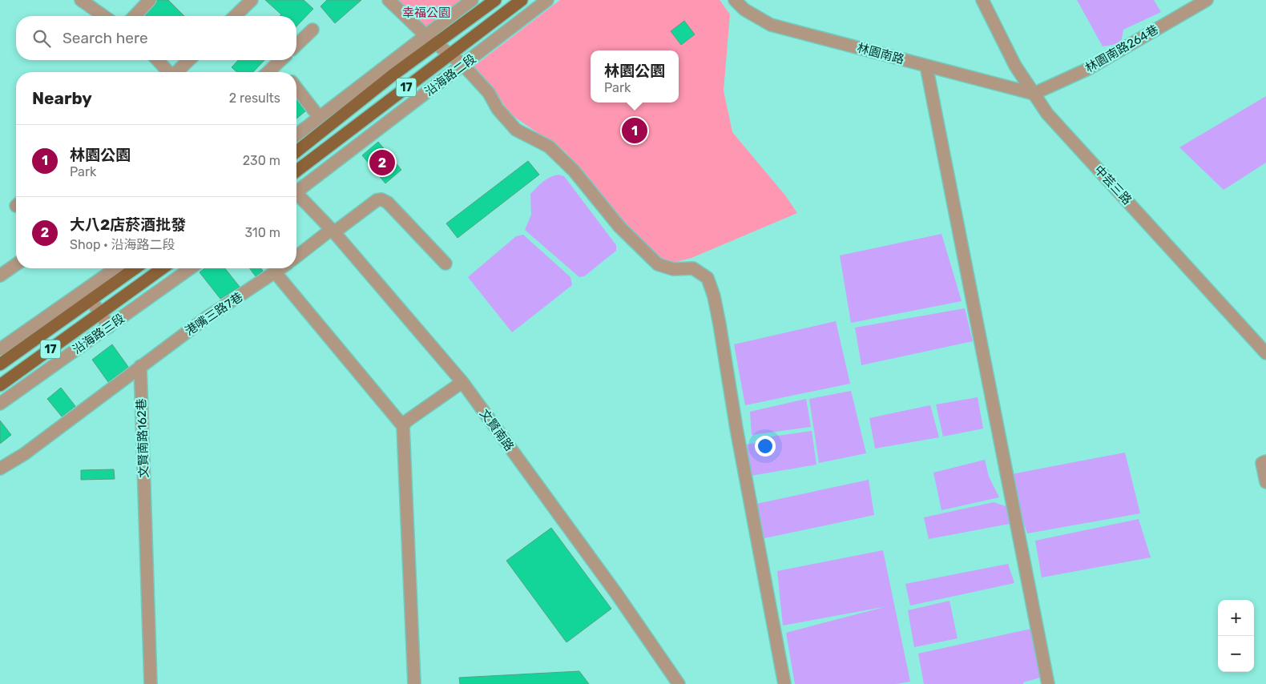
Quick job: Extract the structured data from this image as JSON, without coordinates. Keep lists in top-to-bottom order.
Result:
{
  "streets": {
    "main road": ["沿海路二段", "17", "沿海路三段"],
    "street": [
      "林園南路264巷",
      "林園南路",
      "中芸三路",
      "港嘴三路7巷",
      "文賢南路",
      "文賢南路162巷"
    ]
  },
  "crossings": [
    ["林園南路264巷", "林園南路"],
    ["林園南路264巷", "中芸三路"],
    ["林園南路", "中芸三路"],
    ["港嘴三路7巷", "文賢南路162巷"]
  ],
  "parks": ["幸福公園"],
  "page": {
    "search": "Search here",
    "popup": ["林園公園", "Park"],
    "heading": ["Nearby", "2 results"],
    "pins": ["1", "2"],
    "list": [
      {
        "mark": "1",
        "name": "林園公園",
        "note": "Park",
        "value": "230 m"
      },
      {
        "mark": "2",
        "name": "大八2店菸酒批發",
        "note": "Shop · 沿海路二段",
        "value": "310 m"
      }
    ],
    "map_buttons": ["+", "−"]
  }
}
